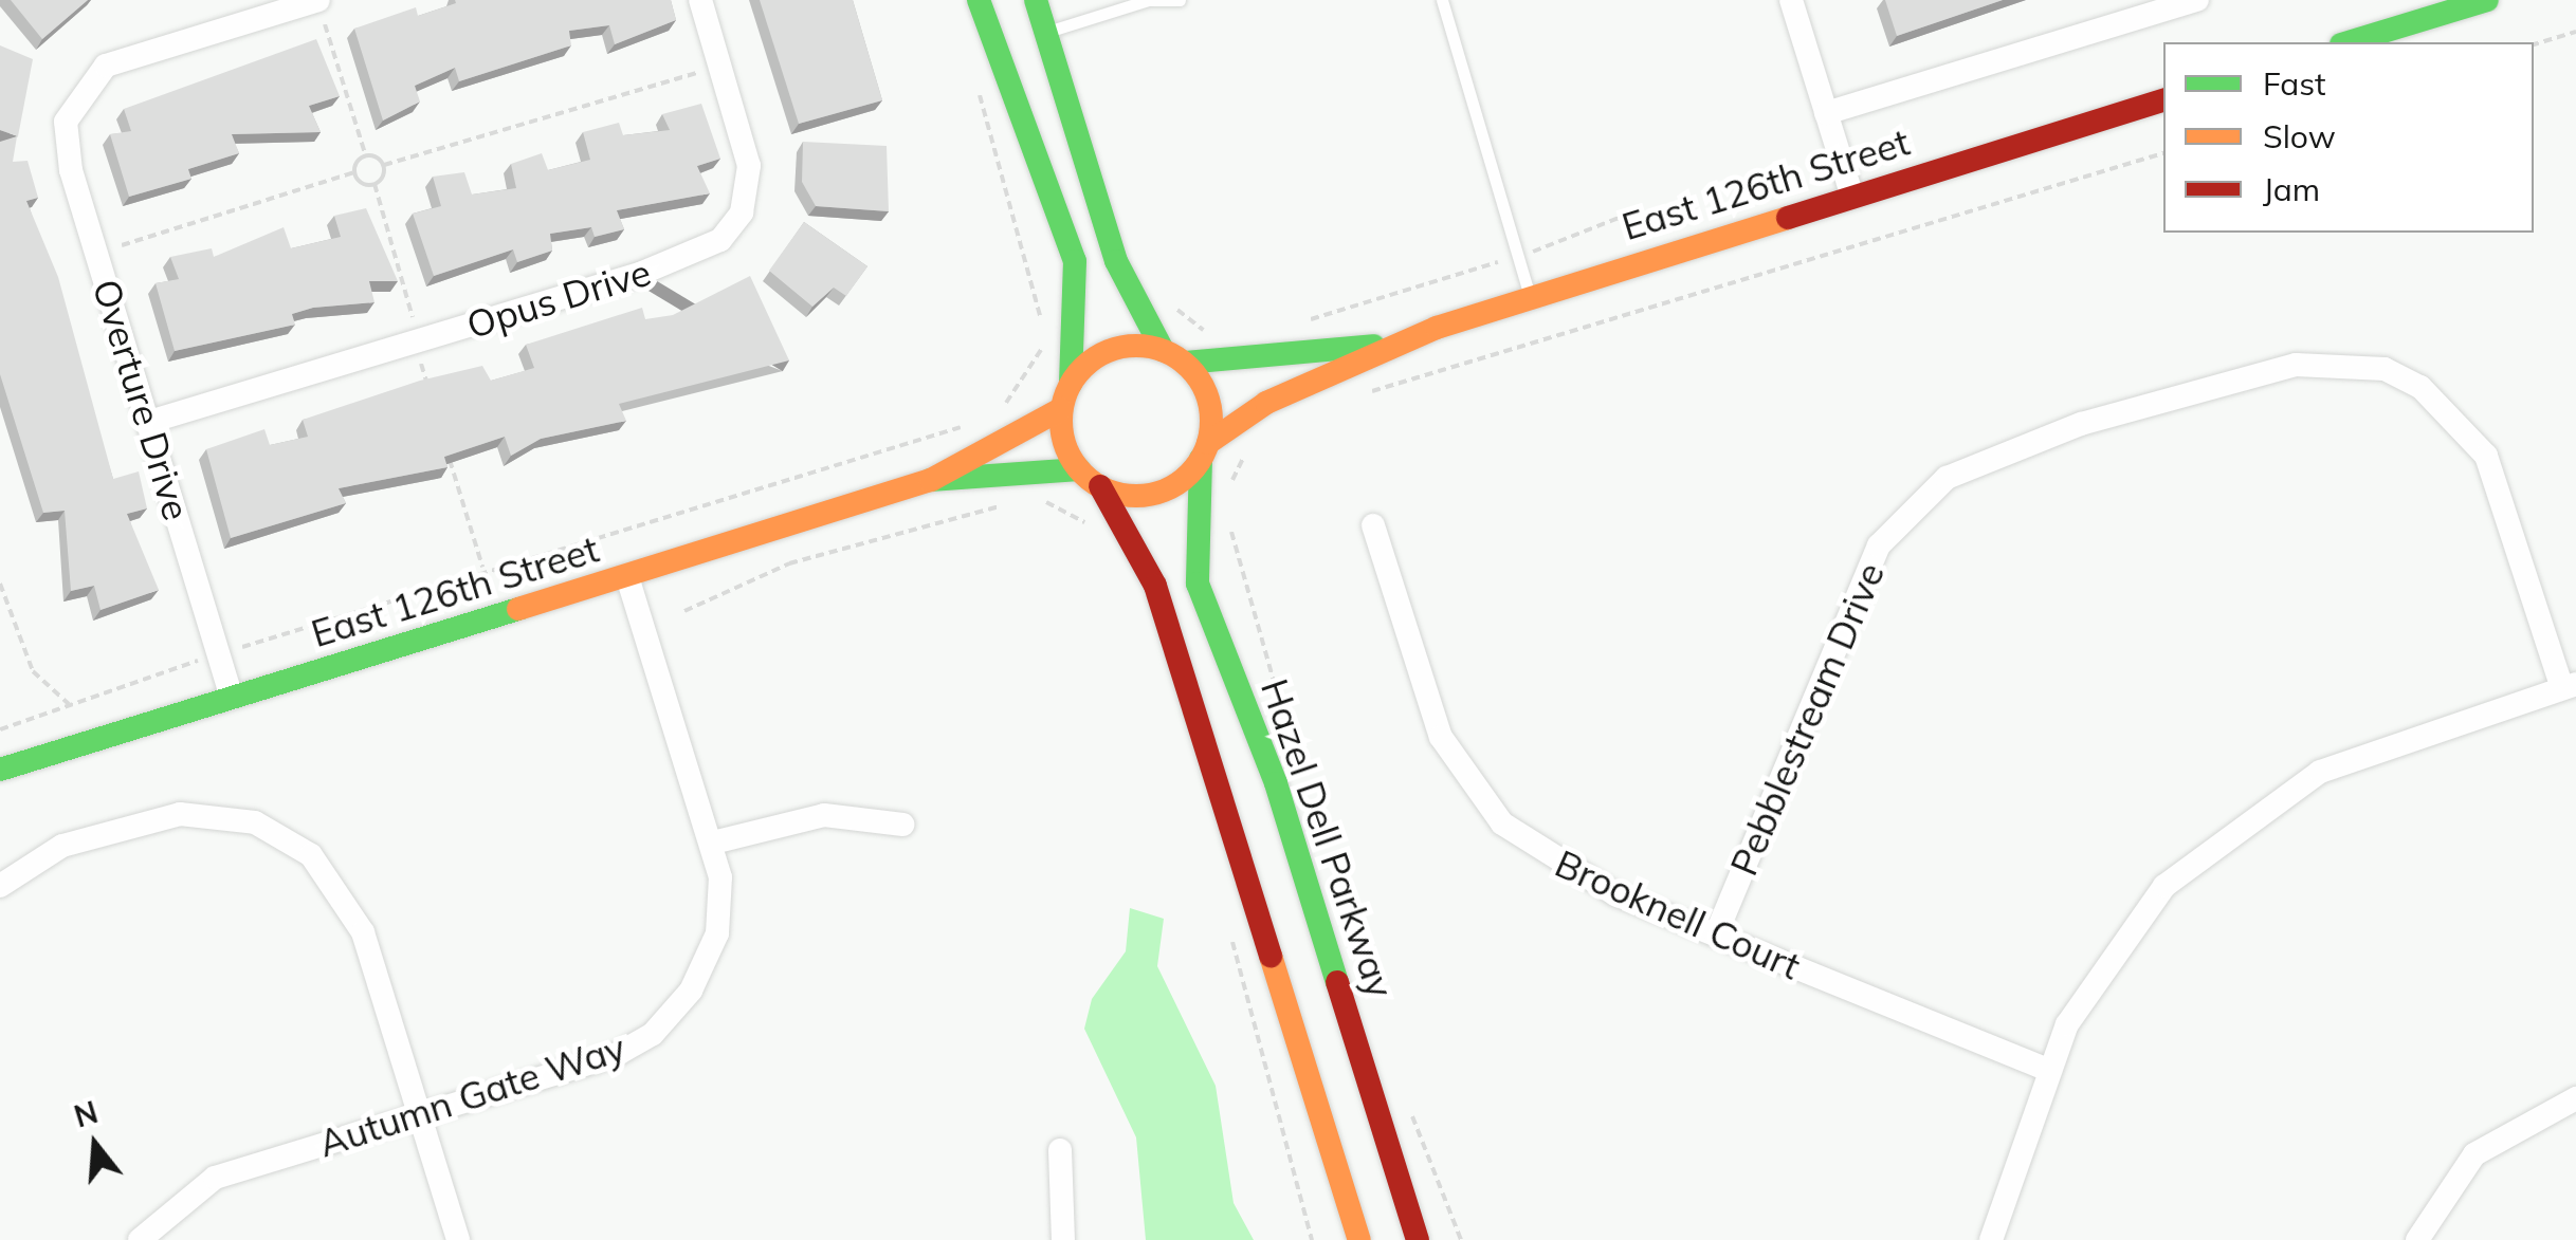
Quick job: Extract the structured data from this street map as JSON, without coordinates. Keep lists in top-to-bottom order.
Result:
{
  "streets": {
    "main road": ["East 126th Street", "Hazel Dell Parkway"],
    "street": [
      "Opus Drive",
      "Overture Drive",
      "Pebblestream Drive",
      "Brooknell Court",
      "Autumn Gate Way"
    ]
  },
  "crossings": [
    ["East 126th Street", "Overture Drive"],
    ["East 126th Street", "Hazel Dell Parkway"],
    ["East 126th Street", "Autumn Gate Way"],
    ["Opus Drive", "Overture Drive"],
    ["Pebblestream Drive", "Brooknell Court"]
  ],
  "legend": ["Fast", "Slow", "Jam"],
  "north": "top"
}
